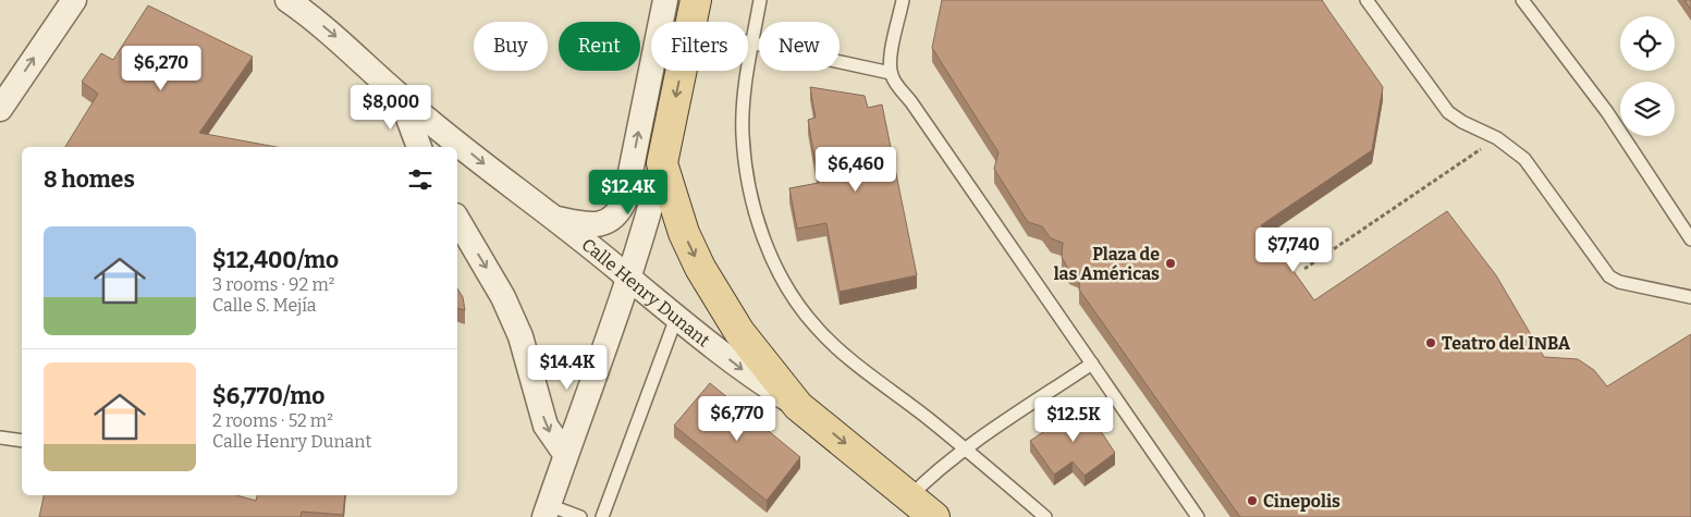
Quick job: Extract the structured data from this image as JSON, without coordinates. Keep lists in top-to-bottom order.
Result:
{
  "streets": {
    "main road": ["Calle Henry Dunant"]
  },
  "one_way": ["Calle Henry Dunant"],
  "places": ["Plaza de las Américas", "Teatro del INBA", "Cinepolis"],
  "page": {
    "chip": [
      "Buy",
      "Rent",
      "Filters",
      "New"
    ],
    "price": [
      "$6,270",
      "$8,000",
      "$6,460",
      "$12.4K",
      "$7,740",
      "$14.4K",
      "$6,770",
      "$12.5K"
    ],
    "heading": "8 homes",
    "list": [
      {
        "name": "$12,400/mo",
        "note": "3 rooms · 92 m² · Calle S. Mejía"
      },
      {
        "name": "$6,770/mo",
        "note": "2 rooms · 52 m² · Calle Henry Dunant"
      }
    ]
  }
}
